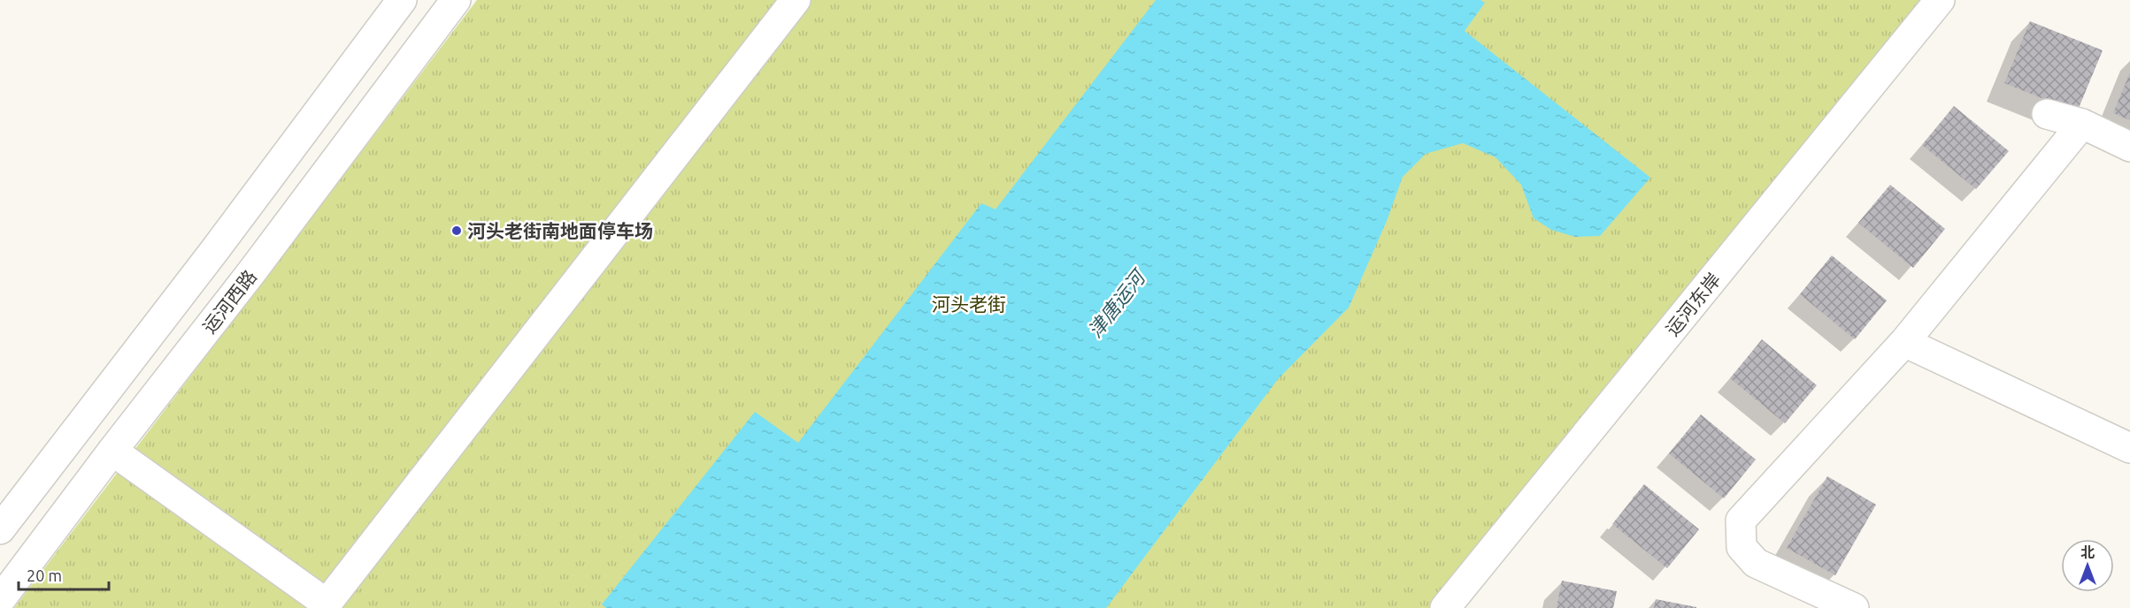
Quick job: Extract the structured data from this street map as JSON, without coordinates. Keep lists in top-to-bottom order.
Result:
{
  "streets": {
    "street": ["运河西路", "运河东岸"]
  },
  "water": ["津唐运河"],
  "parks": ["河头老街"],
  "places": ["河头老街南地面停车场"],
  "scale_bar": "20 m",
  "north": "top"
}
